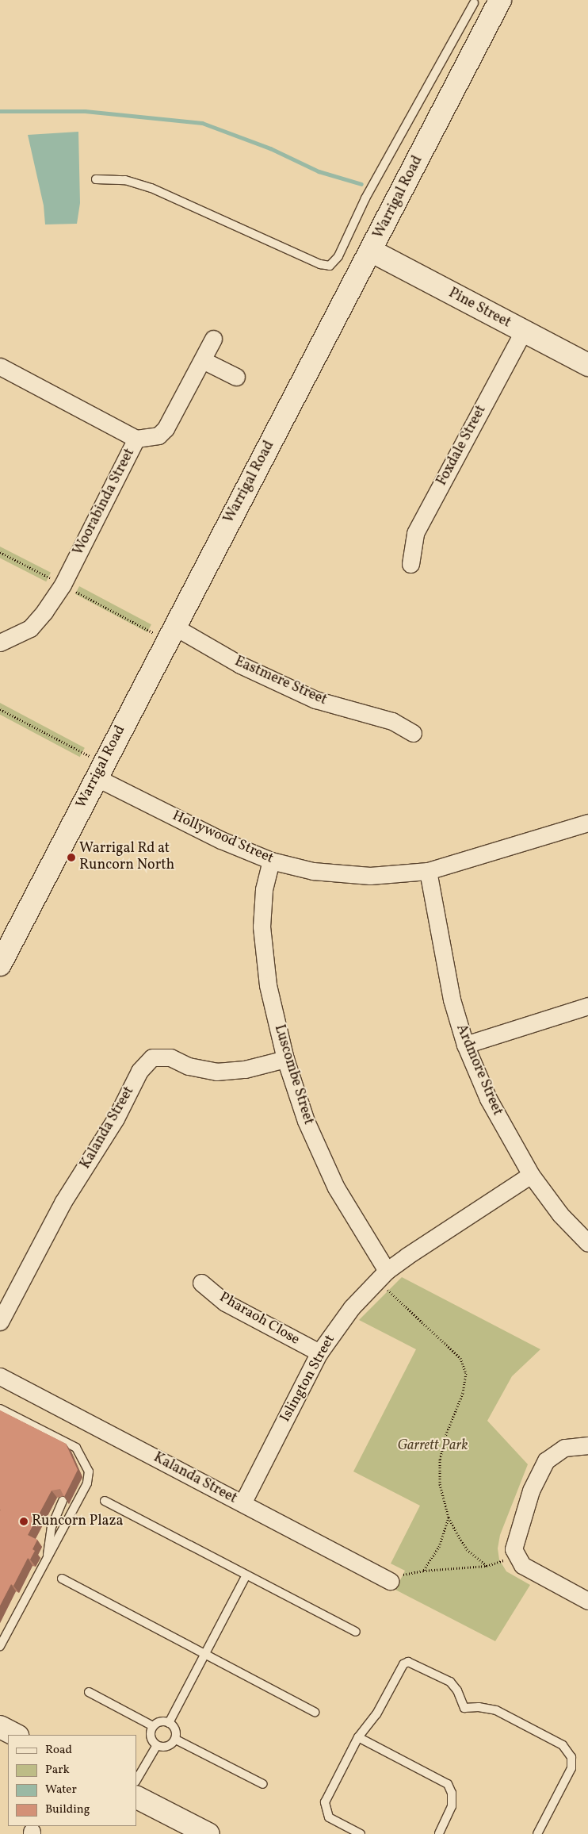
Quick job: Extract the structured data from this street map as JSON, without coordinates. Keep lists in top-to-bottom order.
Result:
{
  "streets": {
    "main road": ["Warrigal Road", "Pine Street"],
    "street": [
      "Foxdale Street",
      "Woorabinda Street",
      "Eastmere Street",
      "Hollywood Street",
      "Ardmore Street",
      "Luscombe Street",
      "Kalanda Street",
      "Pharaoh Close",
      "Islington Street"
    ]
  },
  "crossings": [
    ["Warrigal Road", "Pine Street"],
    ["Warrigal Road", "Eastmere Street"],
    ["Warrigal Road", "Hollywood Street"],
    ["Pine Street", "Foxdale Street"],
    ["Hollywood Street", "Ardmore Street"],
    ["Hollywood Street", "Luscombe Street"],
    ["Ardmore Street", "Islington Street"],
    ["Luscombe Street", "Kalanda Street"],
    ["Luscombe Street", "Islington Street"],
    ["Kalanda Street", "Islington Street"],
    ["Pharaoh Close", "Islington Street"]
  ],
  "parks": ["Garrett Park"],
  "places": ["Warrigal Rd at Runcorn North", "Runcorn Plaza"],
  "legend": [
    "Road",
    "Park",
    "Water",
    "Building"
  ]
}
